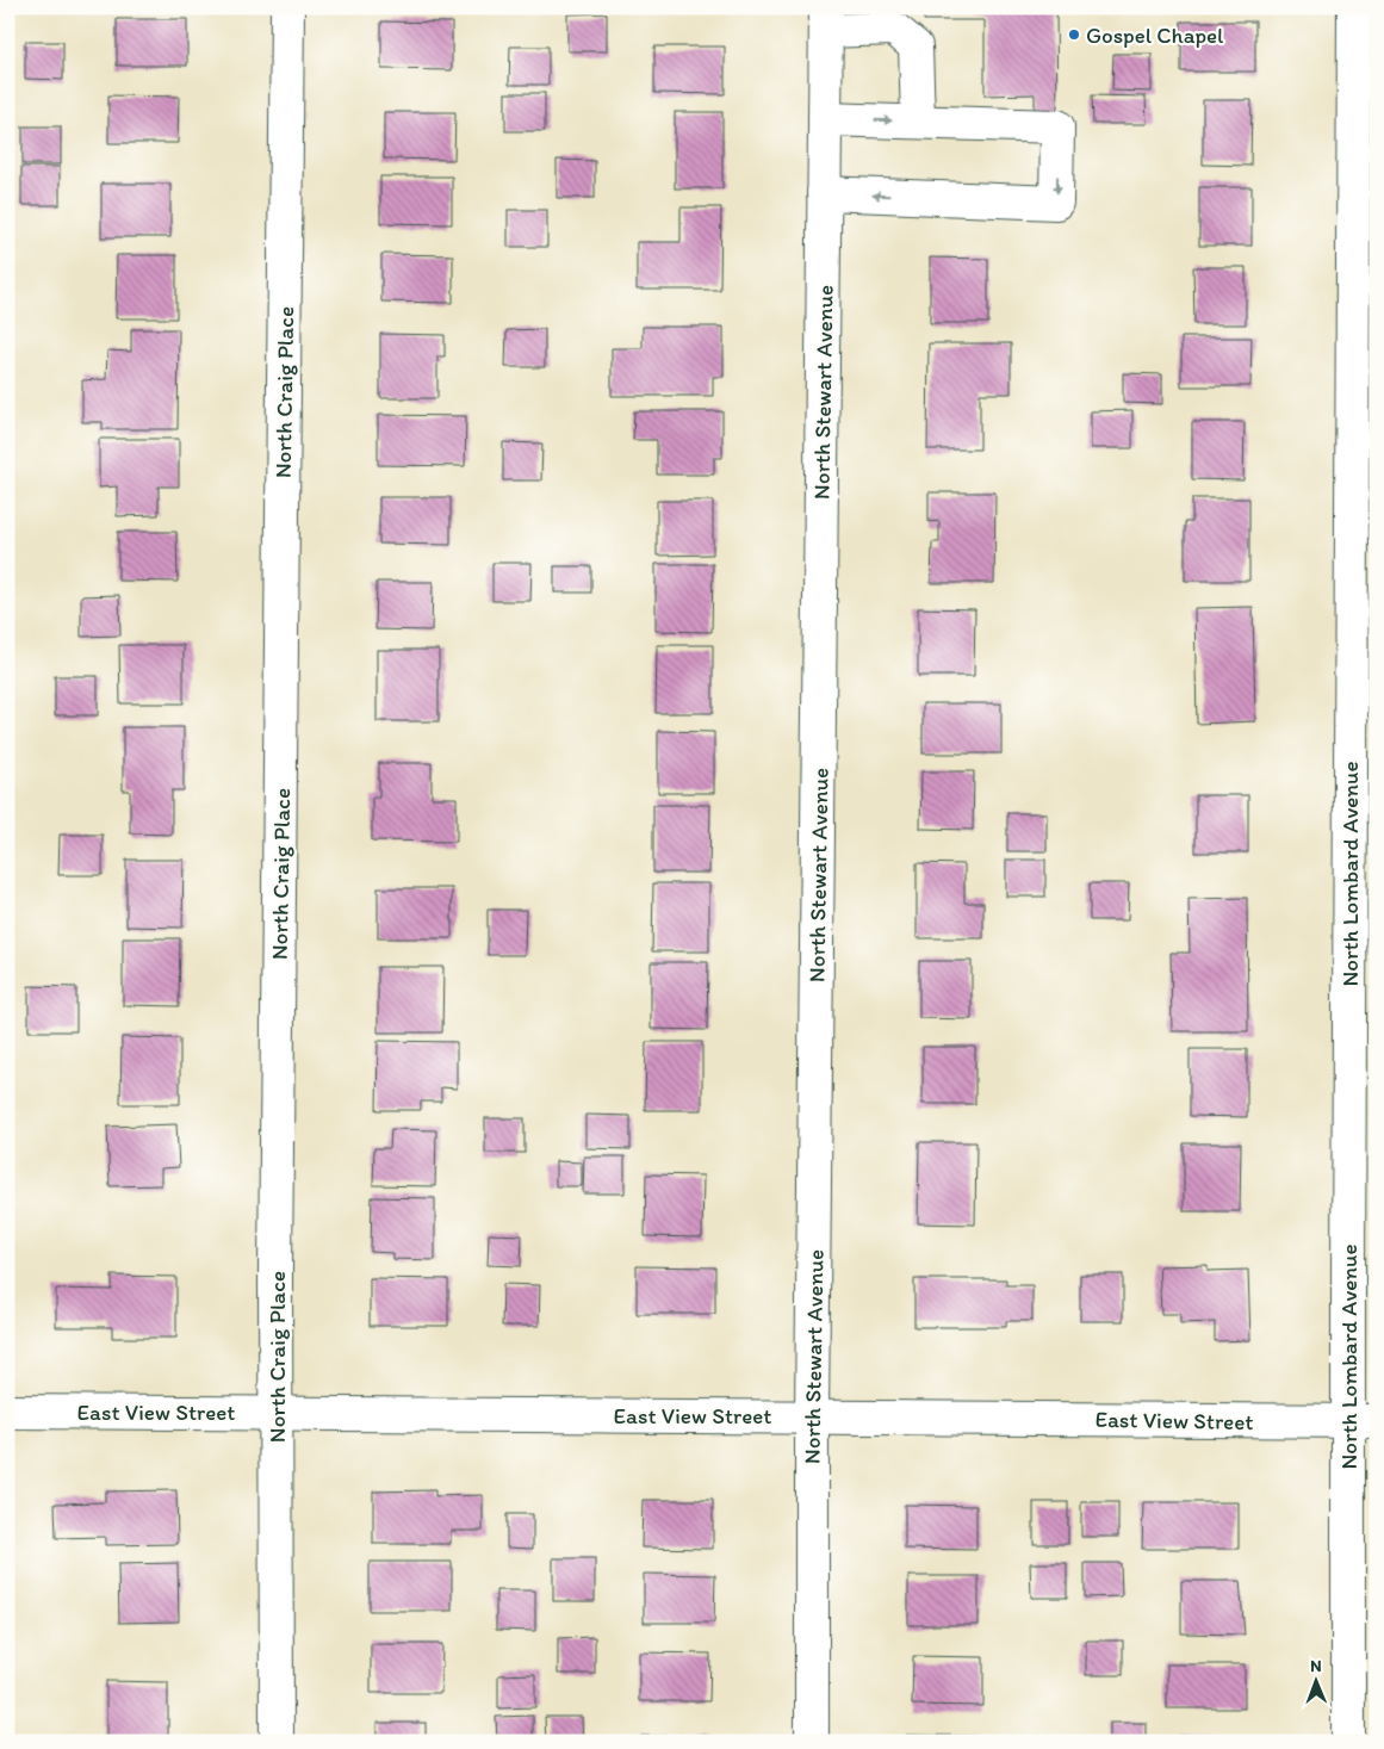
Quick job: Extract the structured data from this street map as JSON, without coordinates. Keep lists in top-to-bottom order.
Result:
{
  "streets": {
    "street": [
      "North Craig Place",
      "North Stewart Avenue",
      "North Lombard Avenue",
      "East View Street"
    ]
  },
  "crossings": [
    ["North Craig Place", "East View Street"],
    ["North Stewart Avenue", "East View Street"],
    ["North Lombard Avenue", "East View Street"]
  ],
  "places": ["Gospel Chapel"],
  "north": "top"
}
